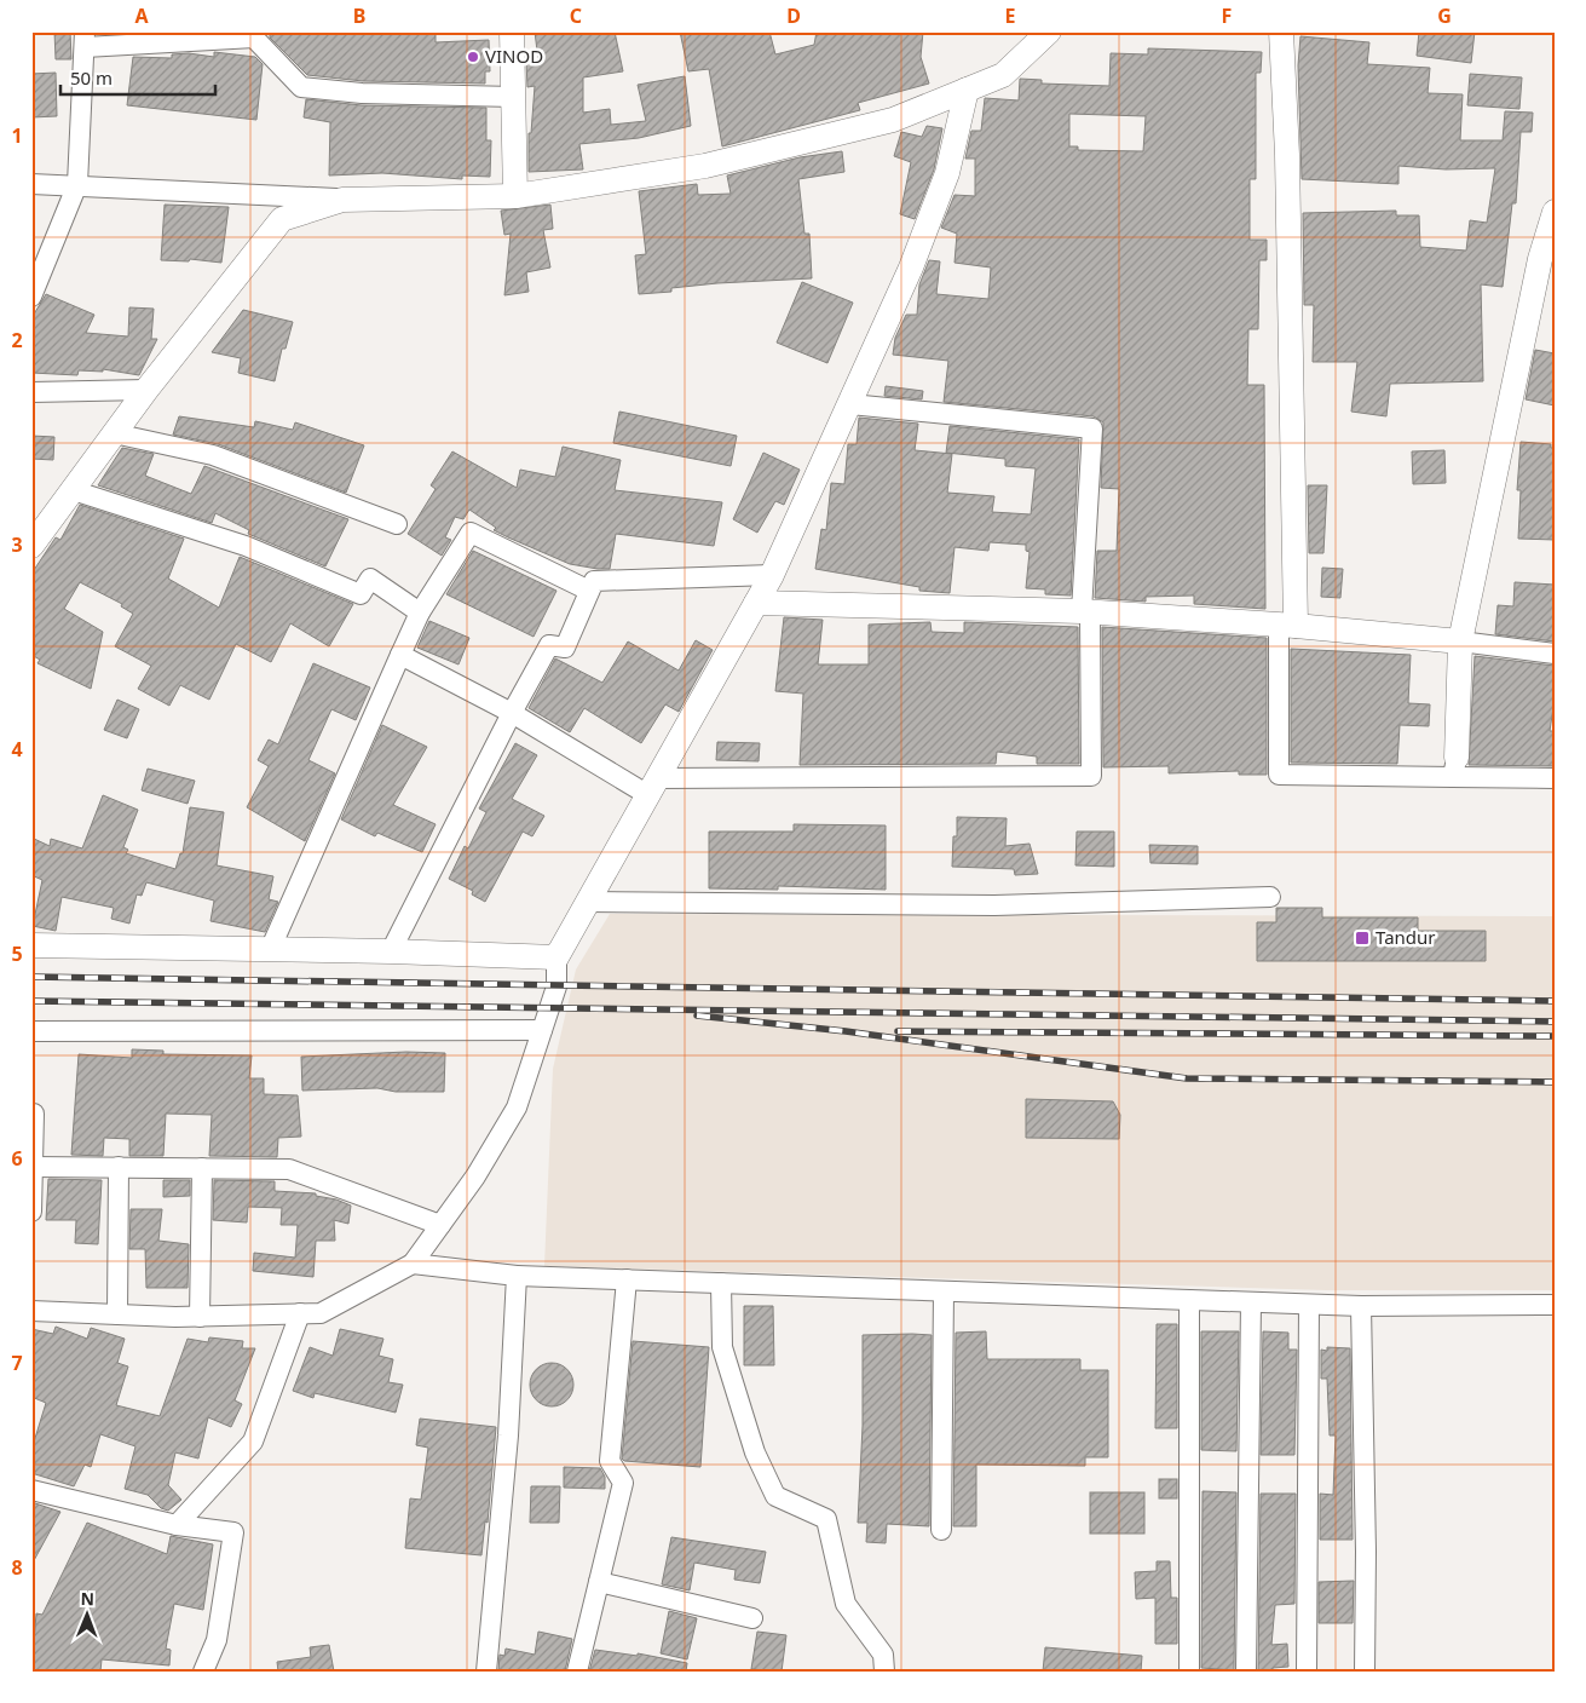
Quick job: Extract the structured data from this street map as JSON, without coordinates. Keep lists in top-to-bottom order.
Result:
{
  "places": {
    "other": ["VINOD"],
    "transit": ["Tandur"]
  },
  "scale_bar": "50 m",
  "north": "top",
  "grid": {
    "columns": [
      "A",
      "B",
      "C",
      "D",
      "E",
      "F",
      "G"
    ],
    "rows": [
      "1",
      "2",
      "3",
      "4",
      "5",
      "6",
      "7",
      "8"
    ]
  }
}
